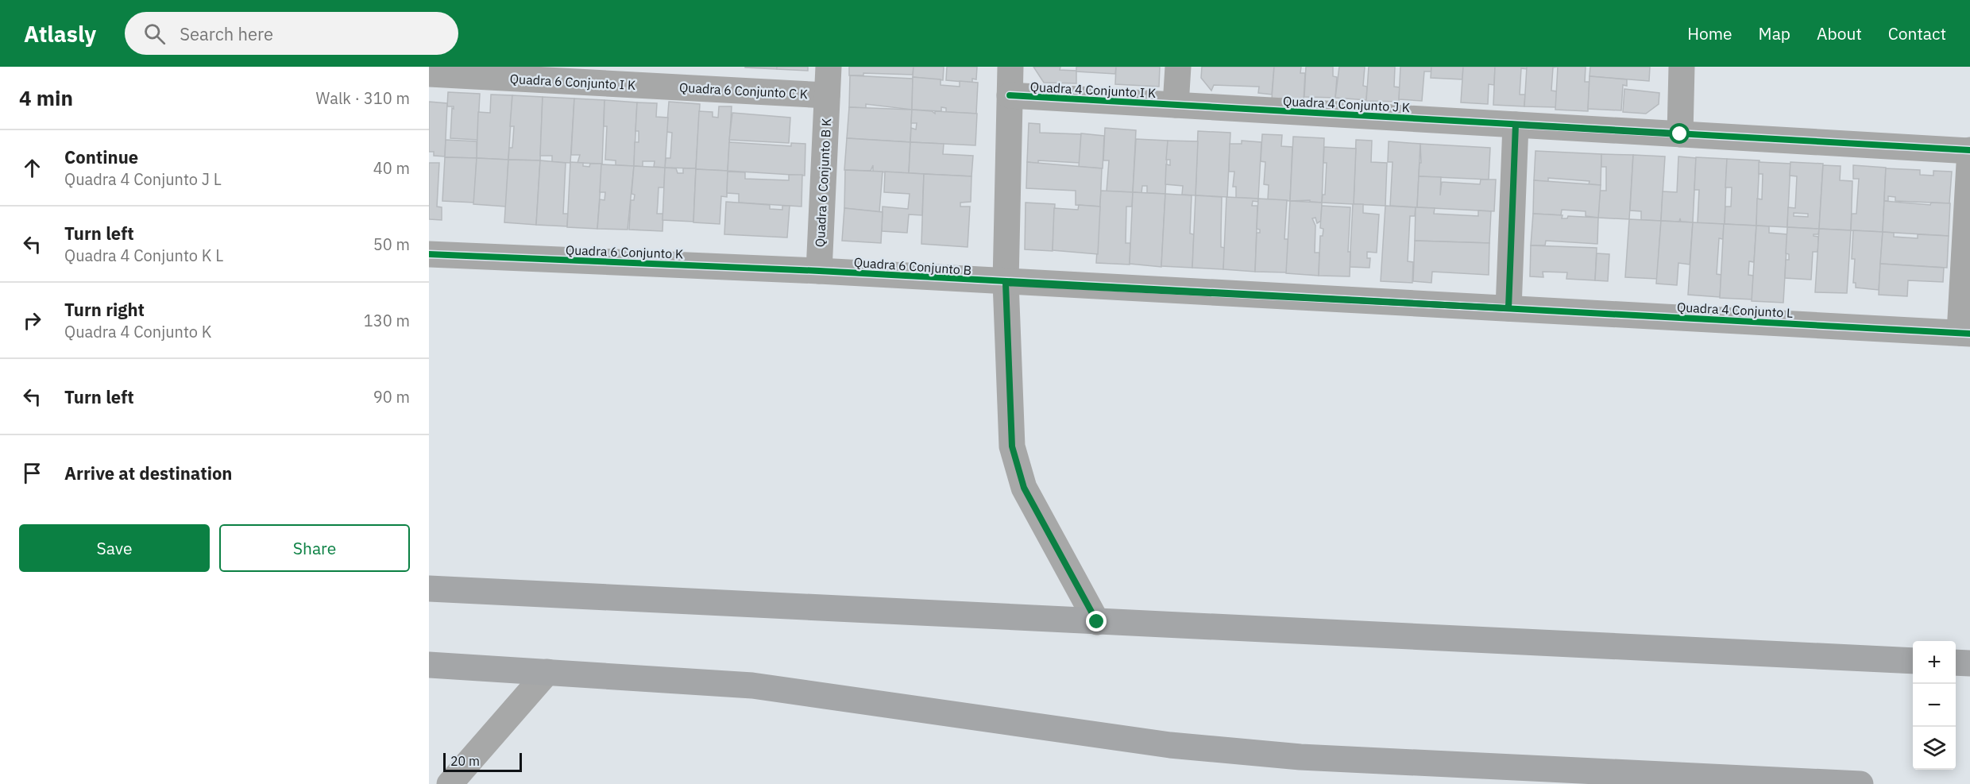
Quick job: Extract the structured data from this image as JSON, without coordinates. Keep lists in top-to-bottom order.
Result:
{
  "streets": {
    "street": [
      "Quadra 6 Conjunto I K",
      "Quadra 4 Conjunto I K",
      "Quadra 6 Conjunto C K",
      "Quadra 4 Conjunto J K",
      "Quadra 6 Conjunto B K",
      "Quadra 6 Conjunto K",
      "Quadra 6 Conjunto B",
      "Quadra 4 Conjunto L"
    ]
  },
  "crossings": [
    ["Quadra 6 Conjunto I K", "Quadra 6 Conjunto C K"],
    ["Quadra 4 Conjunto I K", "Quadra 4 Conjunto J K"],
    ["Quadra 6 Conjunto C K", "Quadra 6 Conjunto B K"],
    ["Quadra 6 Conjunto B K", "Quadra 6 Conjunto K"],
    ["Quadra 6 Conjunto B K", "Quadra 6 Conjunto B"],
    ["Quadra 6 Conjunto K", "Quadra 6 Conjunto B"],
    ["Quadra 6 Conjunto B", "Quadra 4 Conjunto L"]
  ],
  "scale_bar": "20 m",
  "page": {
    "header": "Atlasly",
    "search": "Search here",
    "nav": [
      "Home",
      "Map",
      "About",
      "Contact"
    ],
    "heading": ["4 min", "Walk · 310 m"],
    "list": [
      ["Continue", "Quadra 4 Conjunto J L", "40 m"],
      ["Turn left", "Quadra 4 Conjunto K L", "50 m"],
      ["Turn right", "Quadra 4 Conjunto K", "130 m"],
      ["Turn left", "90 m"],
      "Arrive at destination"
    ],
    "buttons": ["Save", "Share"],
    "map_buttons": ["+", "−"],
    "scale": "20 m"
  }
}
